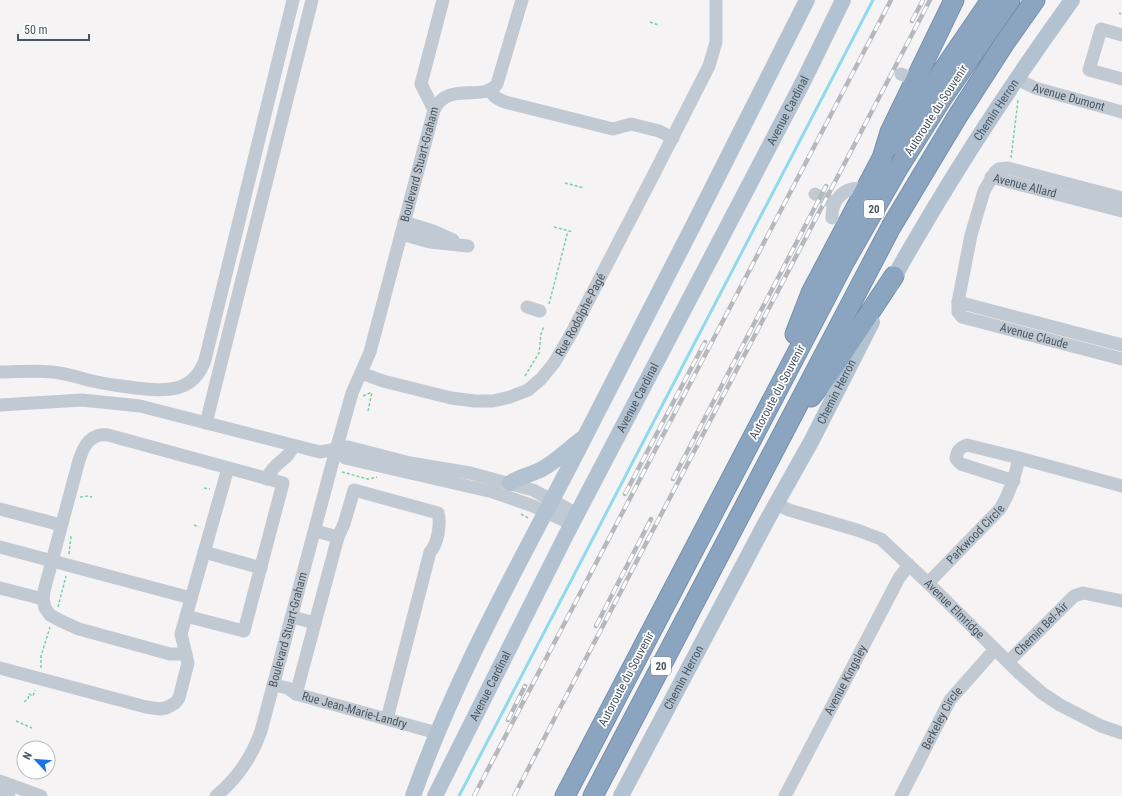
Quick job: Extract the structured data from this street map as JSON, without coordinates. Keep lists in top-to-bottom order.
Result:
{
  "streets": {
    "highway": ["Autoroute du Souvenir", "20"],
    "main road": ["Avenue Cardinal", "Chemin Herron"],
    "street": [
      "Avenue Dumont",
      "Boulevard Stuart-Graham",
      "Avenue Allard",
      "Rue Rodolphe-Pagé",
      "Avenue Claude",
      "Parkwood Circle",
      "Avenue Elmridge",
      "Chemin Bel-Air",
      "Avenue Kingsley",
      "Rue Jean-Marie-Landry",
      "Berkeley Circle"
    ]
  },
  "crossings": [
    ["Avenue Dumont", "Chemin Herron"],
    ["Chemin Herron", "Avenue Elmridge"],
    ["Boulevard Stuart-Graham", "Rue Rodolphe-Pagé"],
    ["Boulevard Stuart-Graham", "Rue Jean-Marie-Landry"],
    ["Parkwood Circle", "Avenue Elmridge"],
    ["Avenue Elmridge", "Chemin Bel-Air"],
    ["Avenue Elmridge", "Avenue Kingsley"],
    ["Avenue Elmridge", "Berkeley Circle"]
  ],
  "scale_bar": "50 m",
  "north": "top left"
}
